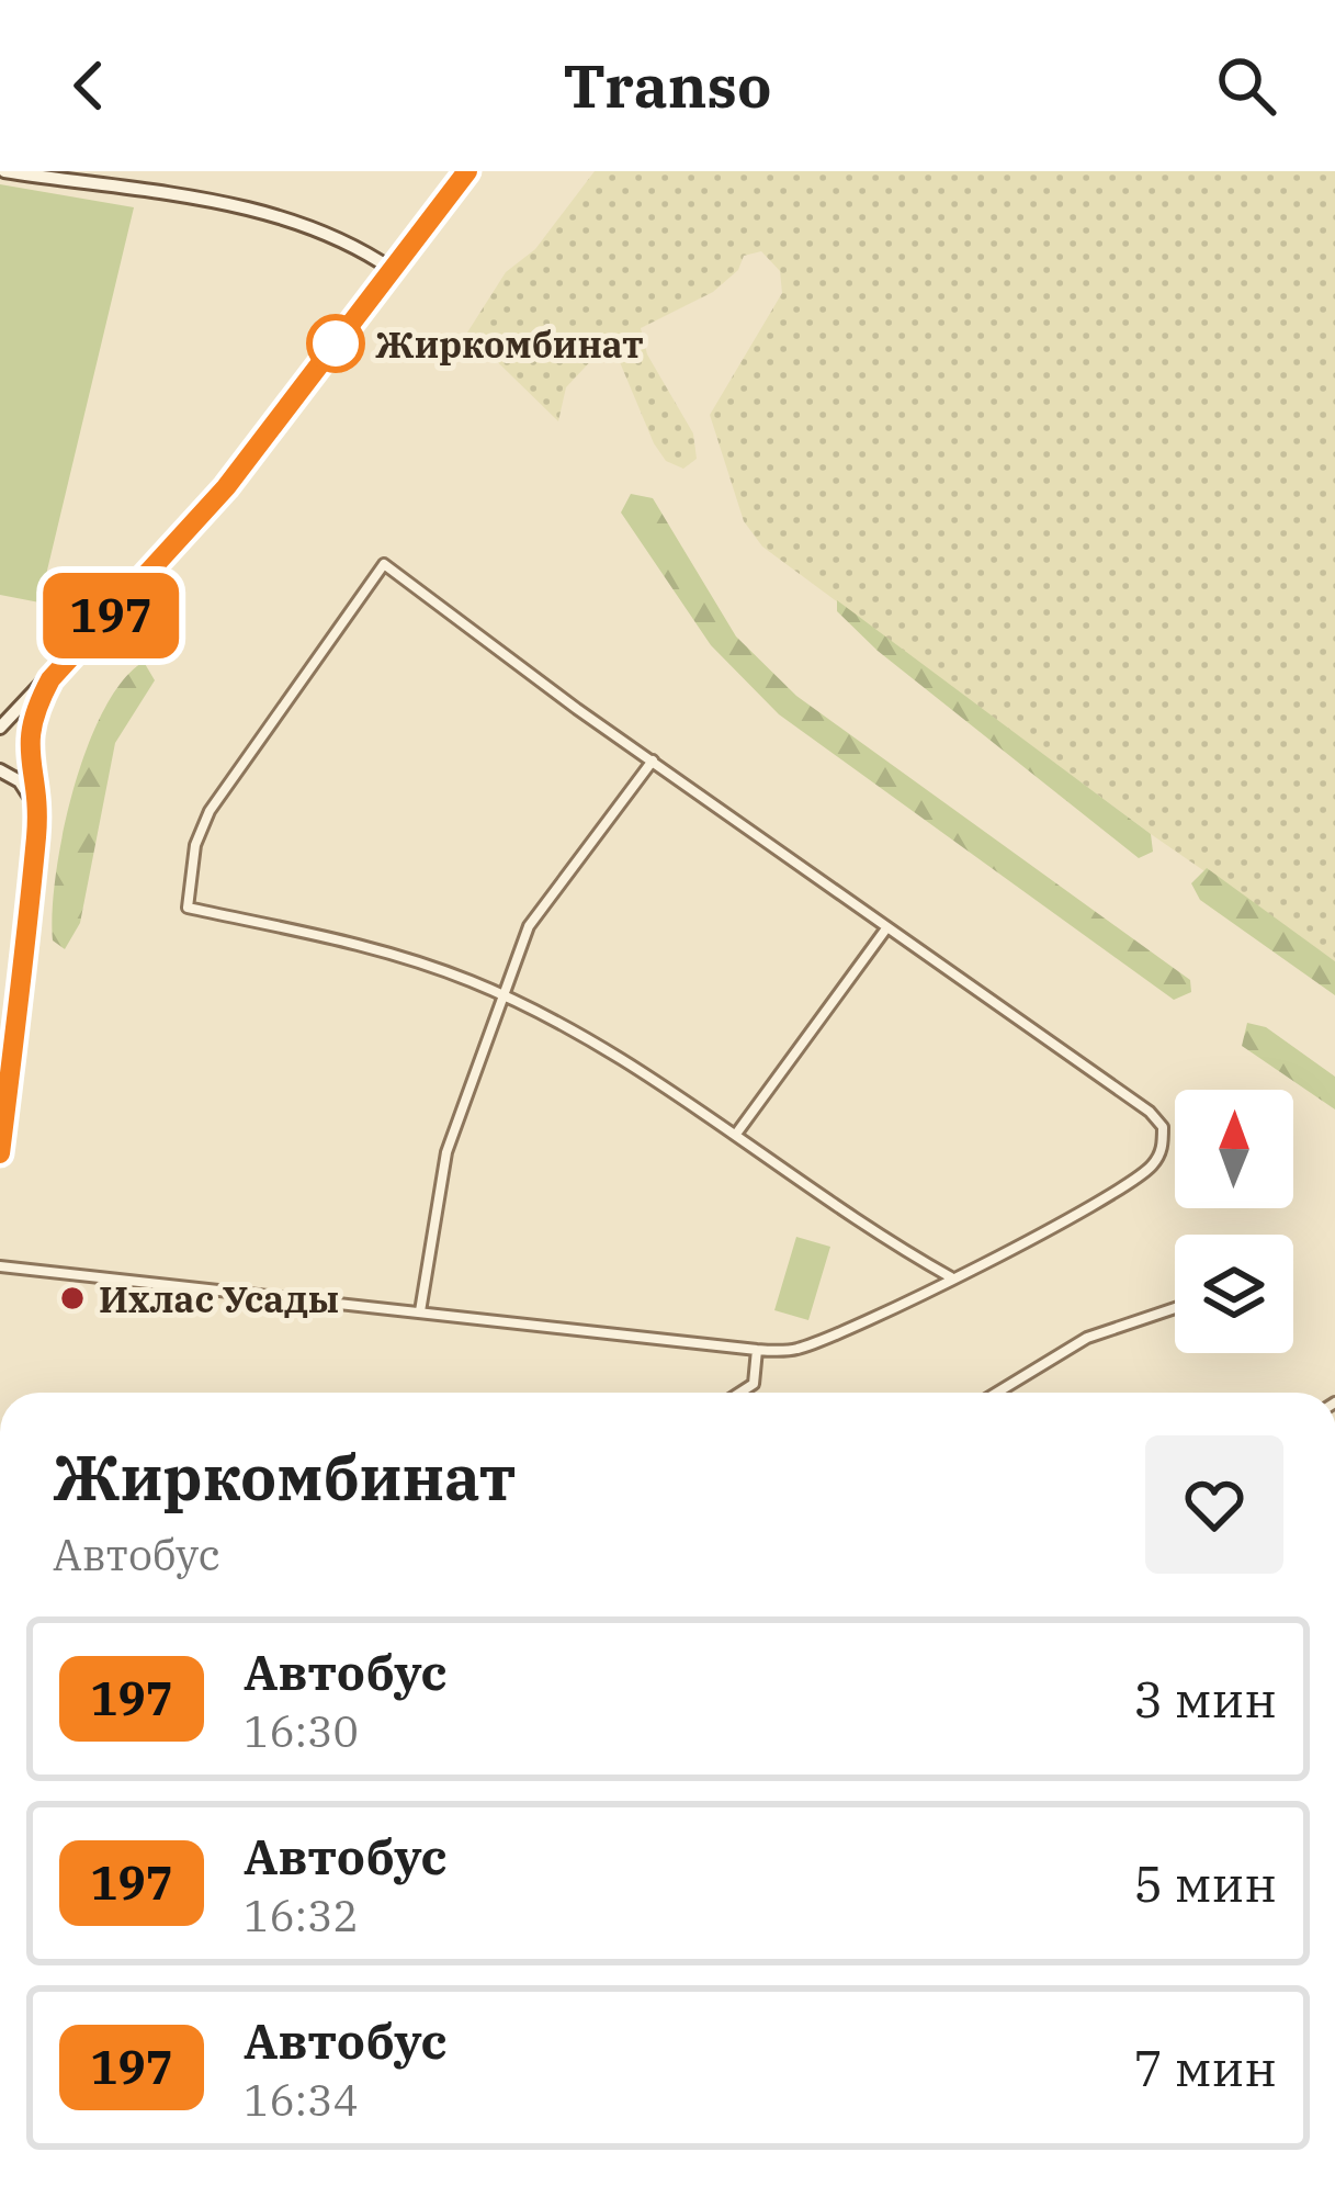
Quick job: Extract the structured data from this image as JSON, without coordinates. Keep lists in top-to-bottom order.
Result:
{
  "places": ["Жиркомбинат", "Ихлас Усады"],
  "lines": ["bus line 197"],
  "north": "top",
  "page": {
    "header": "Transo",
    "on_map": "197",
    "heading": ["Жиркомбинат", "Автобус"],
    "list": [
      {
        "mark": "197",
        "name": "Автобус",
        "note": "16:30",
        "value": "3 мин"
      },
      {
        "mark": "197",
        "name": "Автобус",
        "note": "16:32",
        "value": "5 мин"
      },
      {
        "mark": "197",
        "name": "Автобус",
        "note": "16:34",
        "value": "7 мин"
      }
    ]
  }
}
